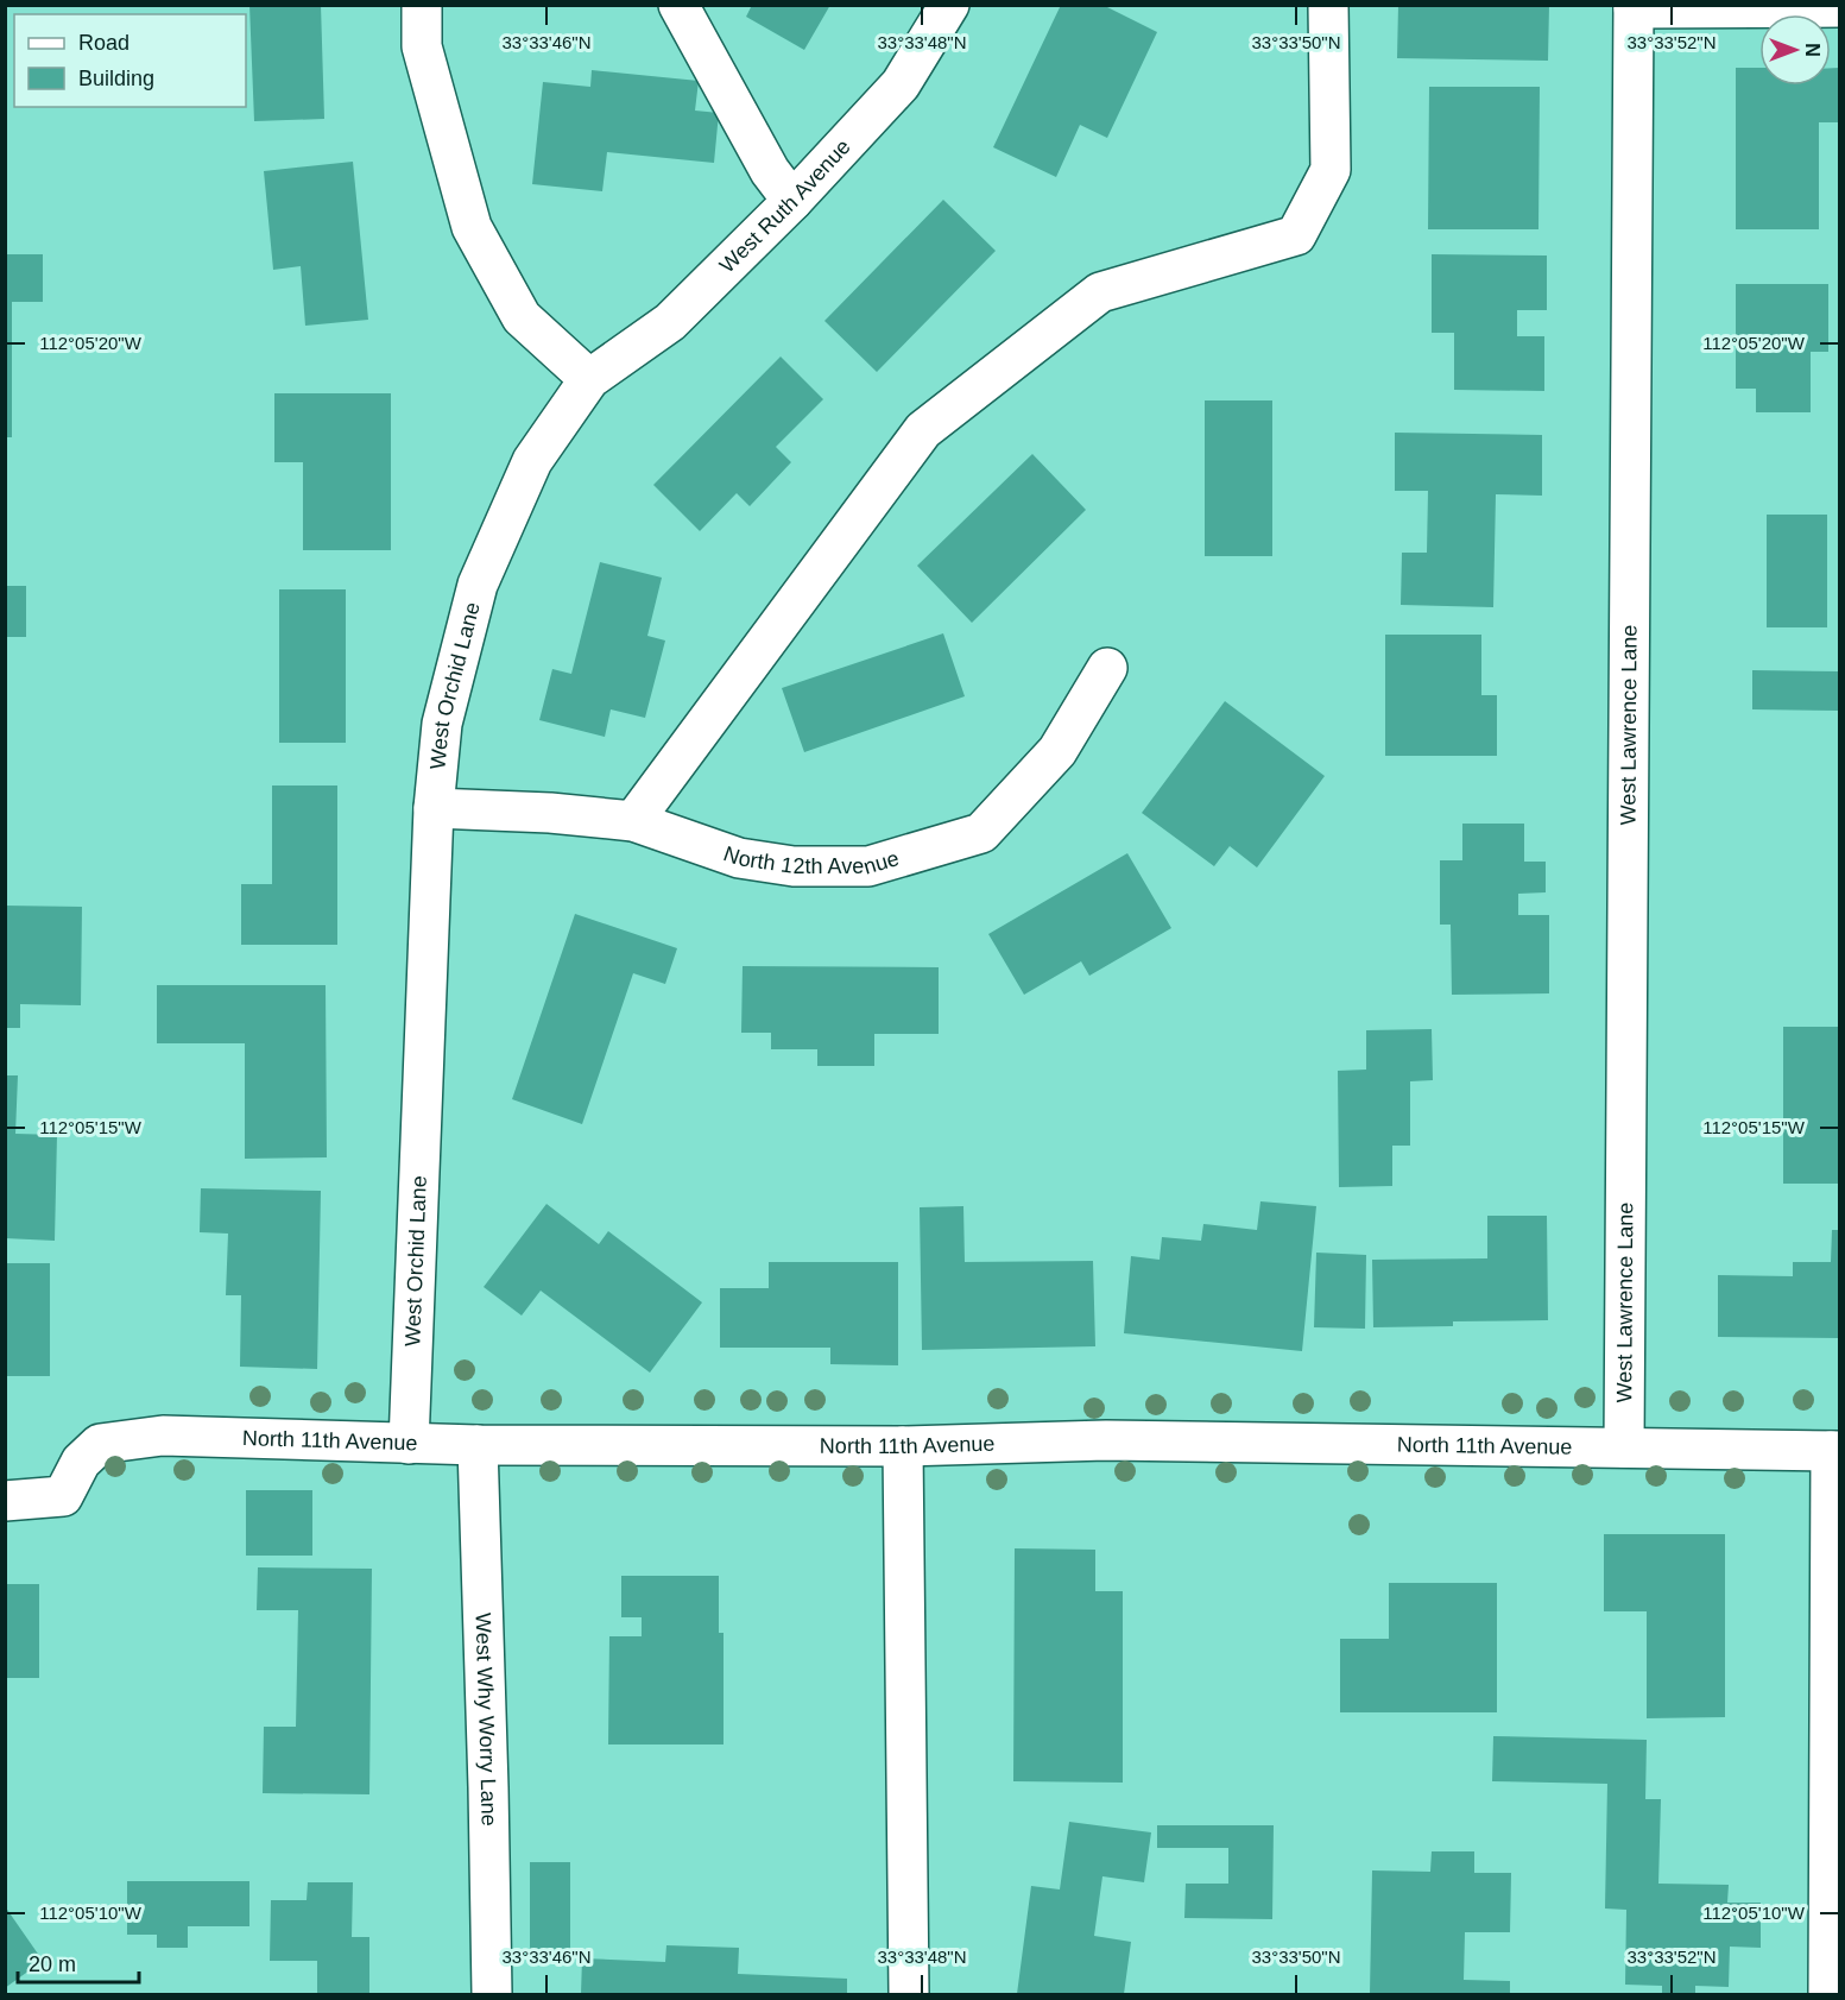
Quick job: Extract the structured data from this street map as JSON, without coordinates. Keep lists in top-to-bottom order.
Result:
{
  "streets": {
    "street": [
      "West Ruth Avenue",
      "West Orchid Lane",
      "West Lawrence Lane",
      "North 12th Avenue",
      "North 11th Avenue",
      "West Why Worry Lane"
    ]
  },
  "crossings": [
    ["West Ruth Avenue", "West Orchid Lane"],
    ["West Orchid Lane", "North 12th Avenue"],
    ["West Orchid Lane", "North 11th Avenue"],
    ["West Lawrence Lane", "North 11th Avenue"],
    ["North 11th Avenue", "West Why Worry Lane"]
  ],
  "legend": ["Road", "Building"],
  "scale_bar": "20 m",
  "north": "right",
  "coordinates": [
    "33°33'46\"N",
    "33°33'48\"N",
    "33°33'50\"N",
    "33°33'52\"N",
    "112°05'20\"W",
    "112°05'15\"W",
    "112°05'10\"W"
  ]
}
